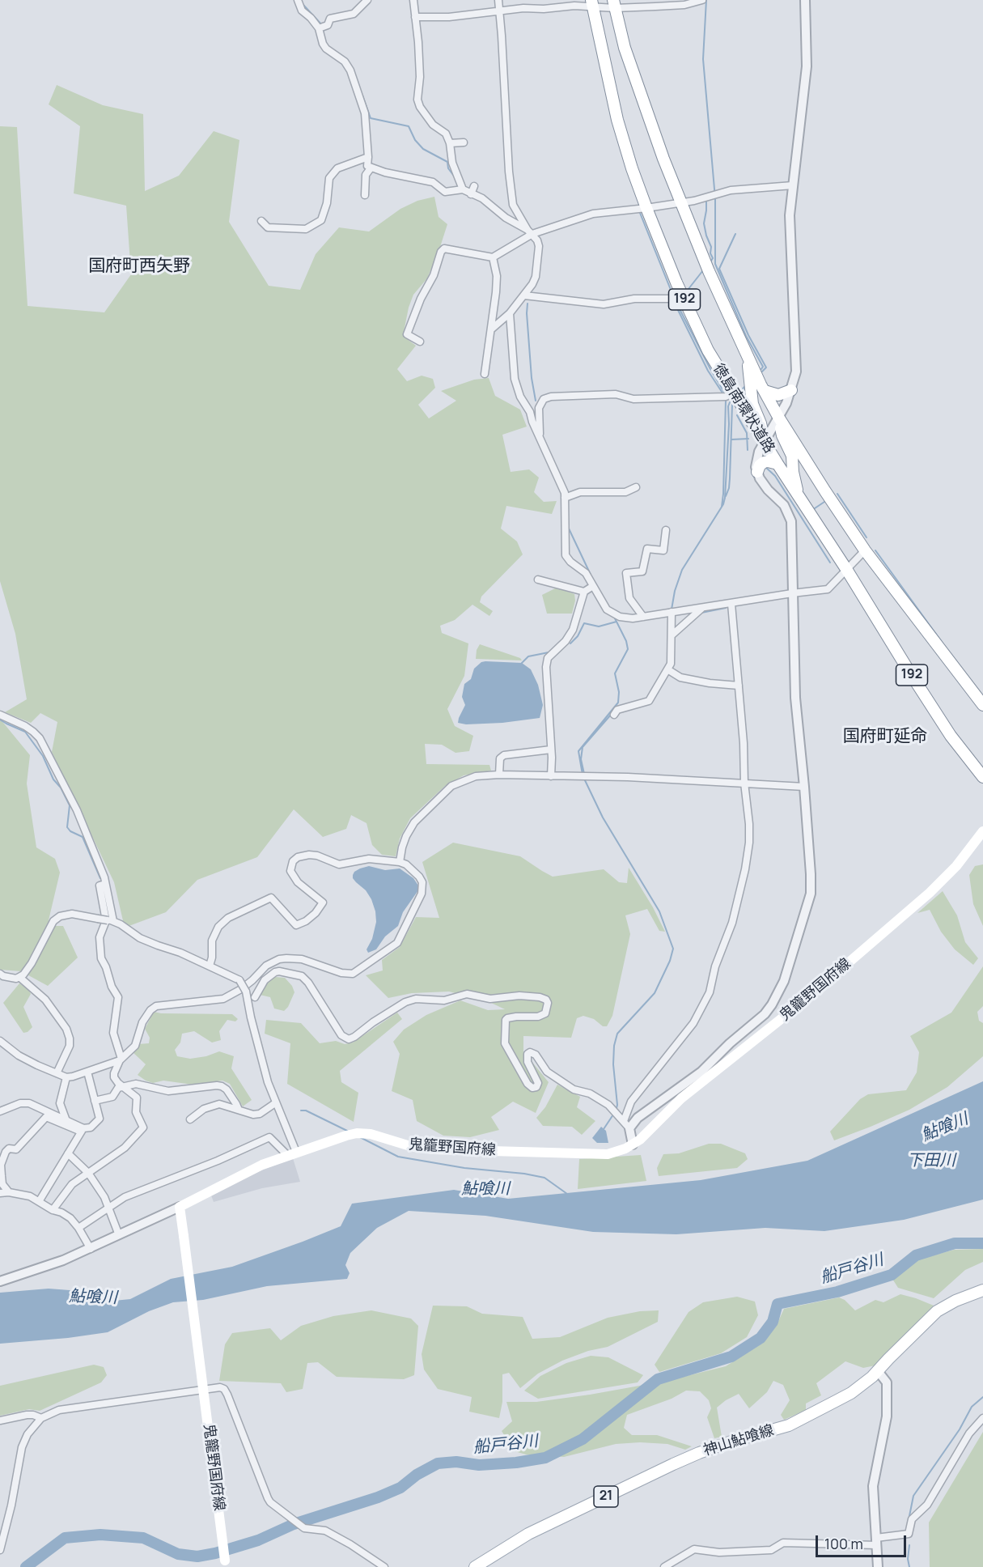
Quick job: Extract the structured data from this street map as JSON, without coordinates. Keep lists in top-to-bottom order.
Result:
{
  "streets": {
    "main road": [
      "192",
      "徳島南環状道路",
      "鬼籠野国府線",
      "神山鮎喰線",
      "21"
    ]
  },
  "districts": ["国府町西矢野", "国府町延命"],
  "water": ["鮎喰川", "下田川", "船戸谷川"],
  "scale_bar": "100 m"
}
